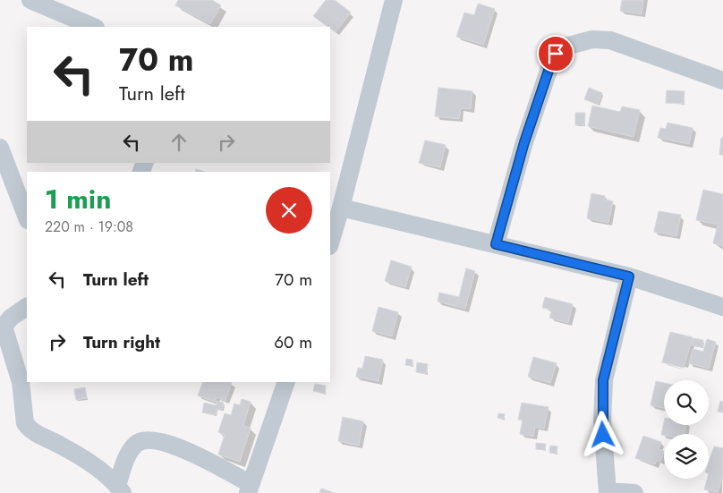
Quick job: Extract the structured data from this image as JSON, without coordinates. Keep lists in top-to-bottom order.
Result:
{
  "page": {
    "turn": ["70 m", "Turn left"],
    "heading": ["1 min", "220 m · 19:08"],
    "list": [
      {
        "name": "Turn left",
        "value": "70 m"
      },
      {
        "name": "Turn right",
        "value": "60 m"
      }
    ]
  }
}
